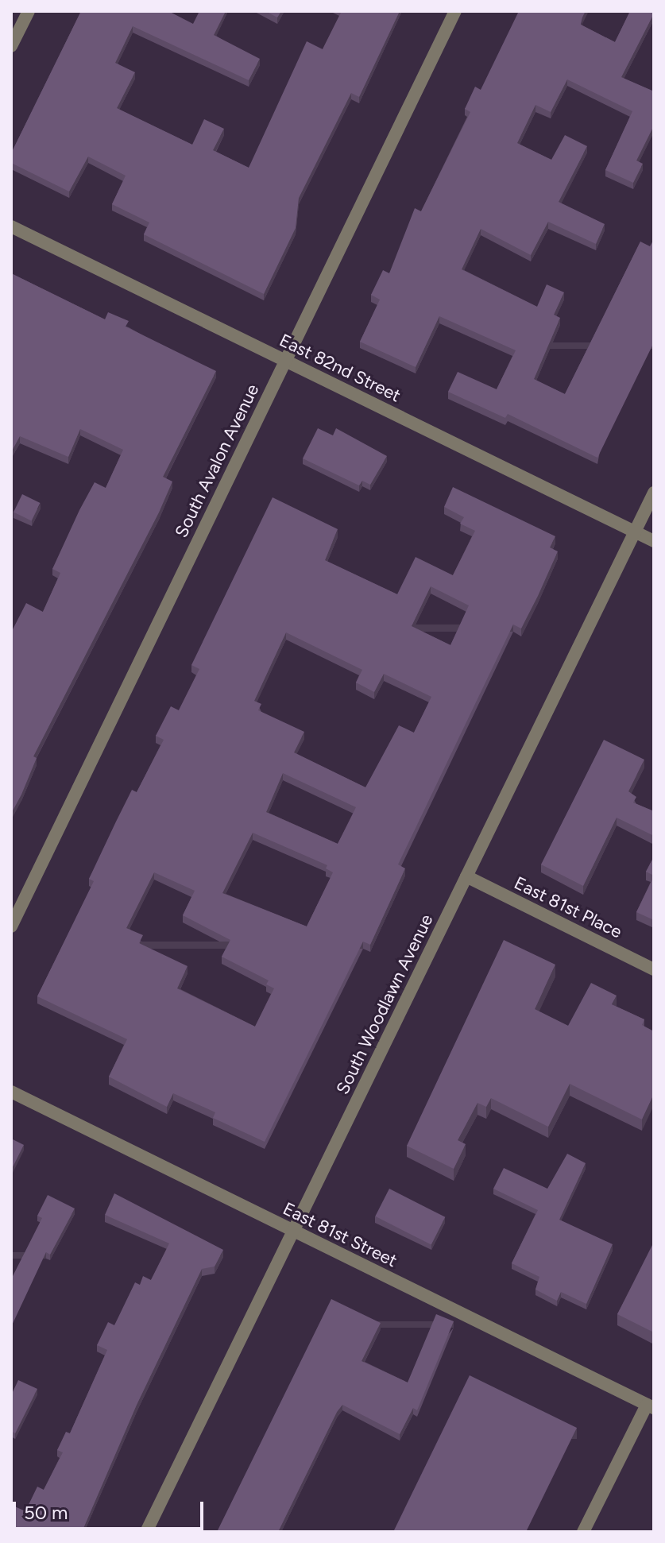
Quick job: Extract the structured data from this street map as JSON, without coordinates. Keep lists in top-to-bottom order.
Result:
{
  "streets": {
    "street": [
      "East 82nd Street",
      "South Avalon Avenue",
      "East 81st Place",
      "South Woodlawn Avenue",
      "East 81st Street"
    ]
  },
  "crossings": [
    ["East 82nd Street", "South Avalon Avenue"],
    ["East 82nd Street", "South Woodlawn Avenue"],
    ["East 81st Place", "South Woodlawn Avenue"],
    ["South Woodlawn Avenue", "East 81st Street"]
  ],
  "scale_bar": "50 m"
}
